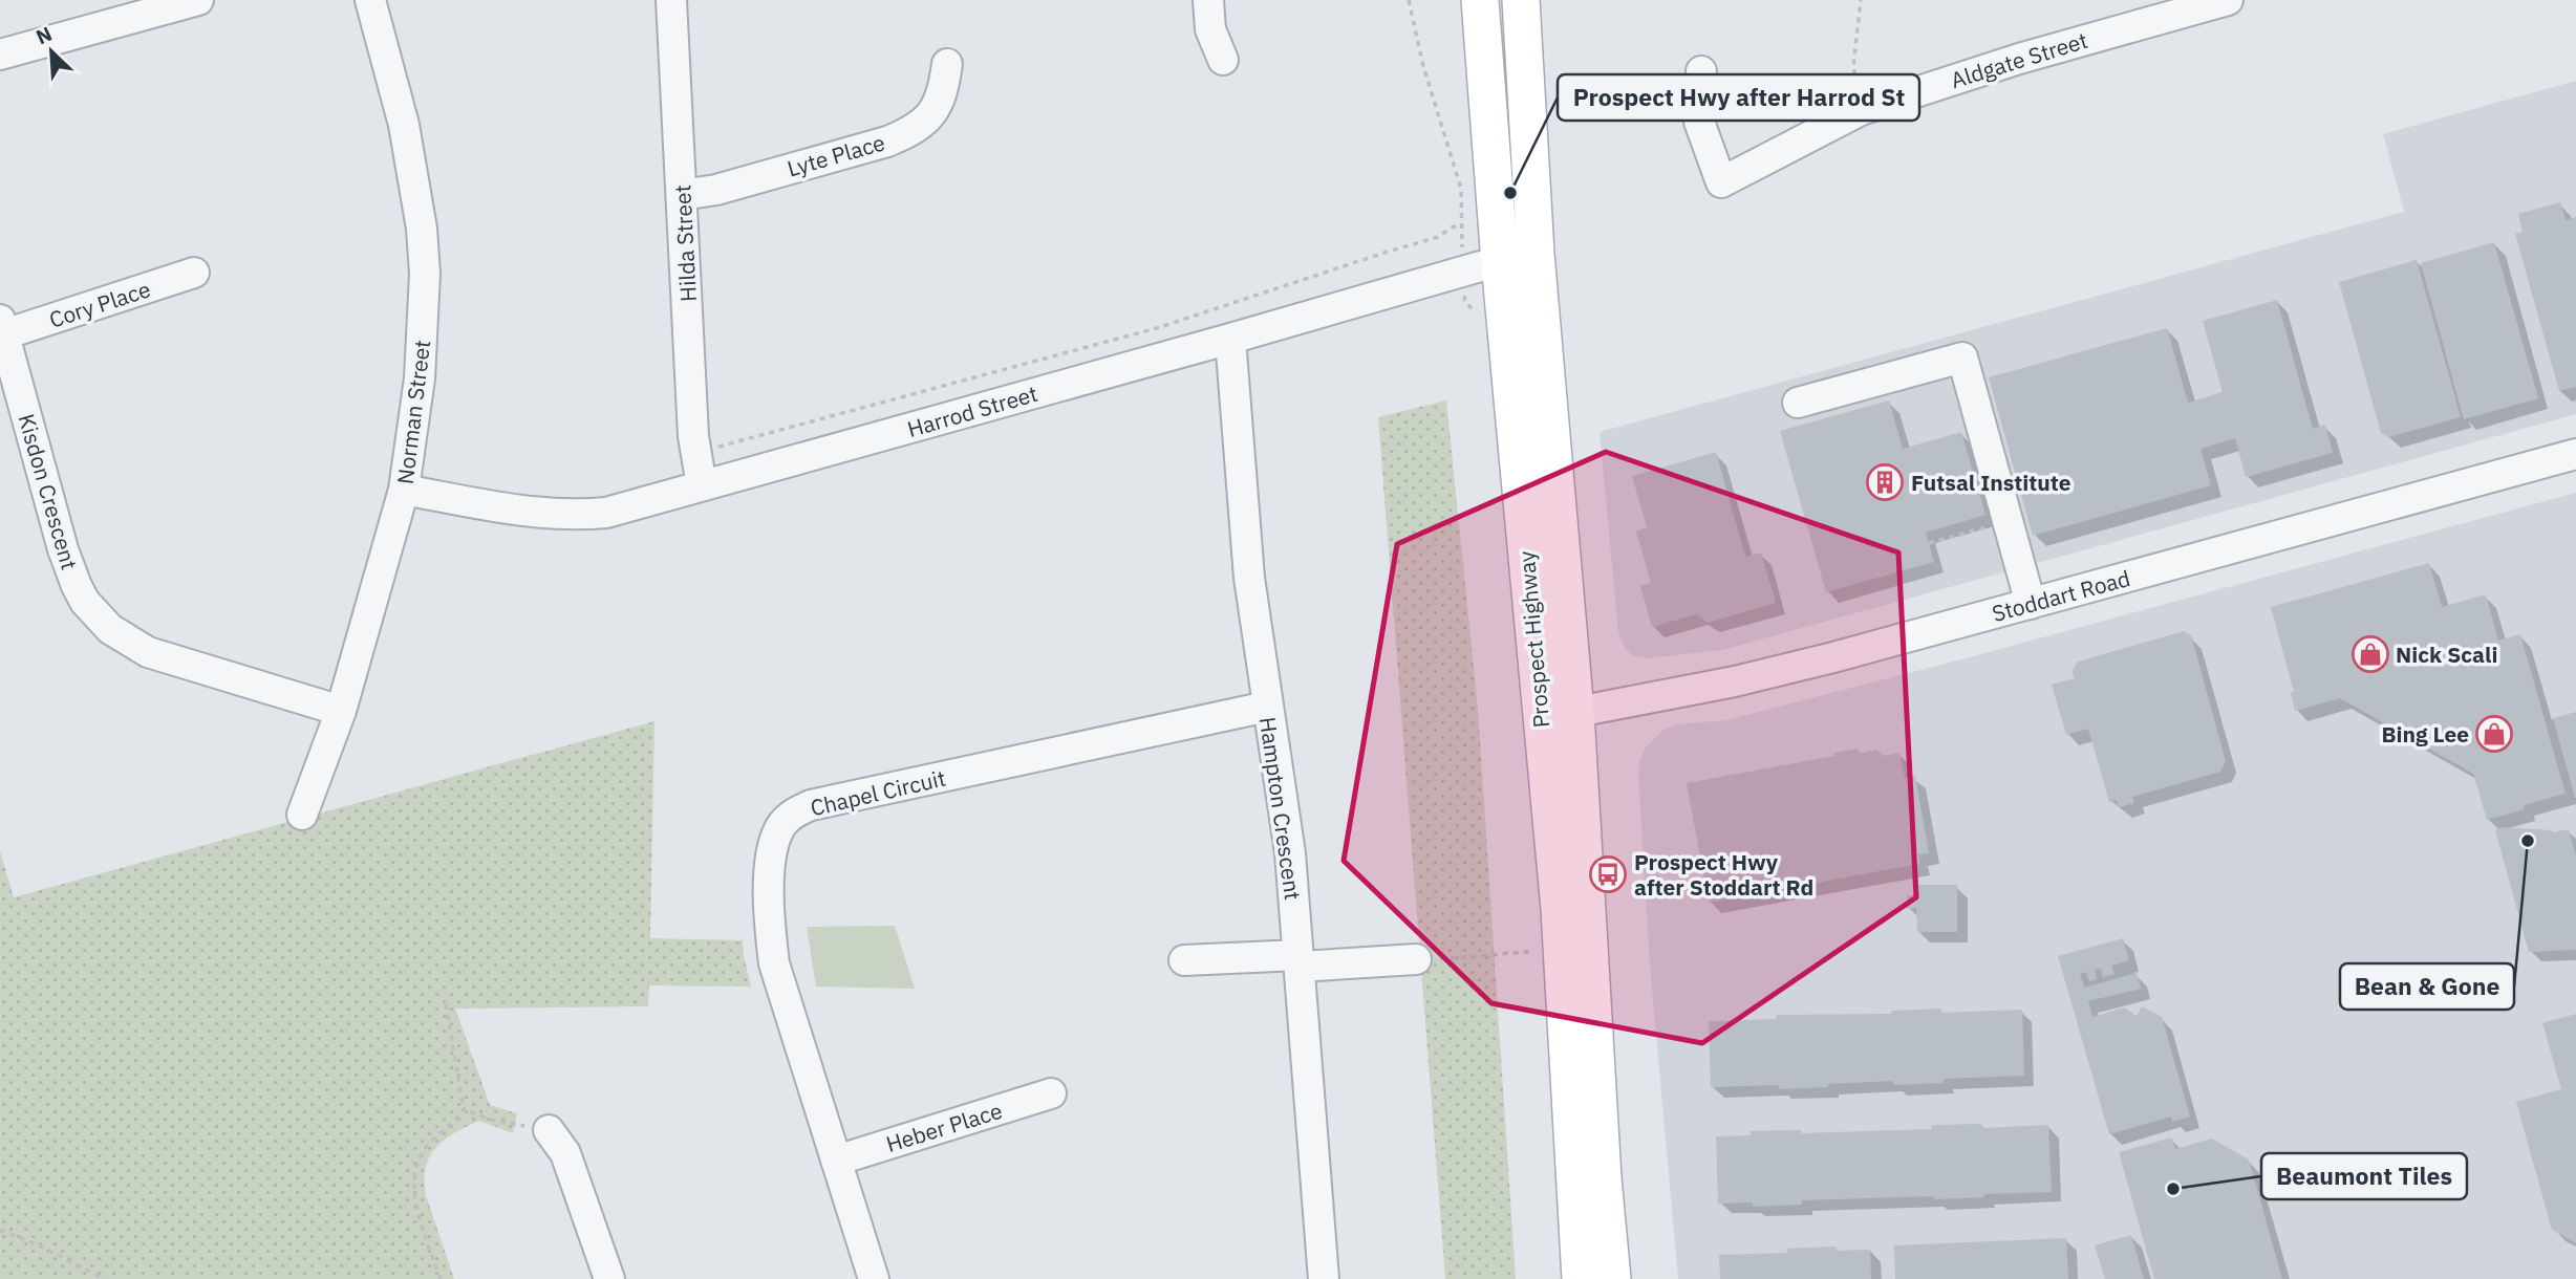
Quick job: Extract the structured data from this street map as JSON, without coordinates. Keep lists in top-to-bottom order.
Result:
{
  "streets": {
    "main road": ["Prospect Highway"],
    "street": [
      "Aldgate Street",
      "Lyte Place",
      "Hilda Street",
      "Cory Place",
      "Harrod Street",
      "Norman Street",
      "Kisdon Crescent",
      "Stoddart Road",
      "Chapel Circuit",
      "Hampton Crescent",
      "Heber Place"
    ]
  },
  "crossings": [
    ["Lyte Place", "Hilda Street"],
    ["Hilda Street", "Harrod Street"],
    ["Cory Place", "Kisdon Crescent"],
    ["Harrod Street", "Norman Street"],
    ["Harrod Street", "Prospect Highway"],
    ["Harrod Street", "Hampton Crescent"],
    ["Norman Street", "Kisdon Crescent"],
    ["Stoddart Road", "Prospect Highway"],
    ["Chapel Circuit", "Hampton Crescent"],
    ["Chapel Circuit", "Heber Place"]
  ],
  "places": {
    "other": ["Prospect Hwy after Harrod St", "Bean & Gone", "Beaumont Tiles"],
    "building": ["Futsal Institute"],
    "shop": ["Nick Scali", "Bing Lee"],
    "bus stop": ["Prospect Hwy after Stoddart Rd"]
  },
  "north": "top left"
}
